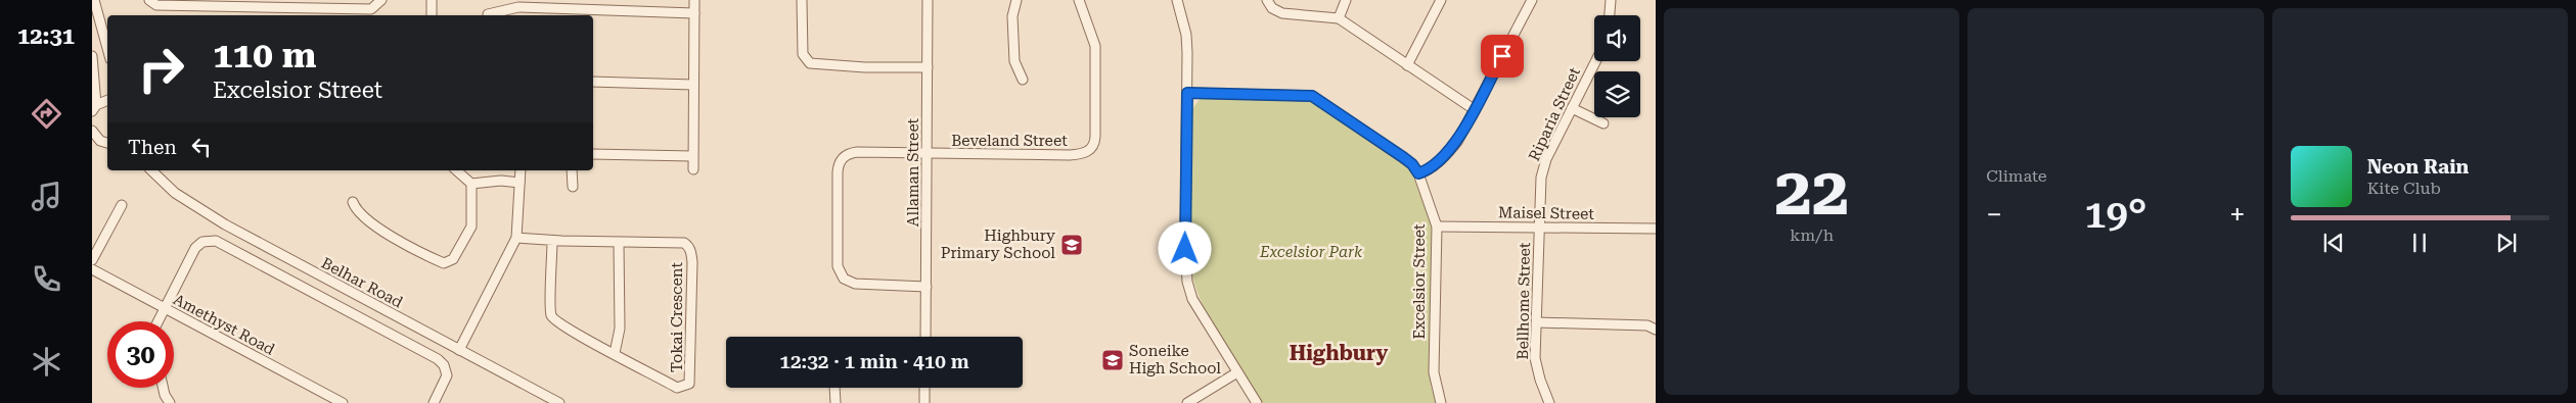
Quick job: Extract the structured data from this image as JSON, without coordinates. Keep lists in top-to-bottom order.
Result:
{
  "streets": {
    "street": [
      "Riparia Street",
      "Beveland Street",
      "Allaman Street",
      "Maisel Street",
      "Excelsior Street",
      "Belhar Road",
      "Bellhome Street",
      "Tokai Crescent",
      "Amethyst Road"
    ]
  },
  "crossings": [
    ["Riparia Street", "Maisel Street"],
    ["Riparia Street", "Bellhome Street"],
    ["Beveland Street", "Allaman Street"],
    ["Maisel Street", "Excelsior Street"],
    ["Maisel Street", "Bellhome Street"]
  ],
  "districts": ["Highbury"],
  "parks": ["Excelsior Park"],
  "places": {
    "school or university": ["Highbury Primary School", "Soneike High School"]
  },
  "page": {
    "tabs": "12:31",
    "tile": [
      ["22", "km/h"],
      "Climate"
    ],
    "turn": ["110 m", "Excelsior Street"],
    "then": "Then",
    "song": ["Neon Rain", "Kite Club"],
    "heat": ["−", "19°", "+"],
    "limit": "30",
    "trip": "12:32 · 1 min · 410 m"
  }
}
